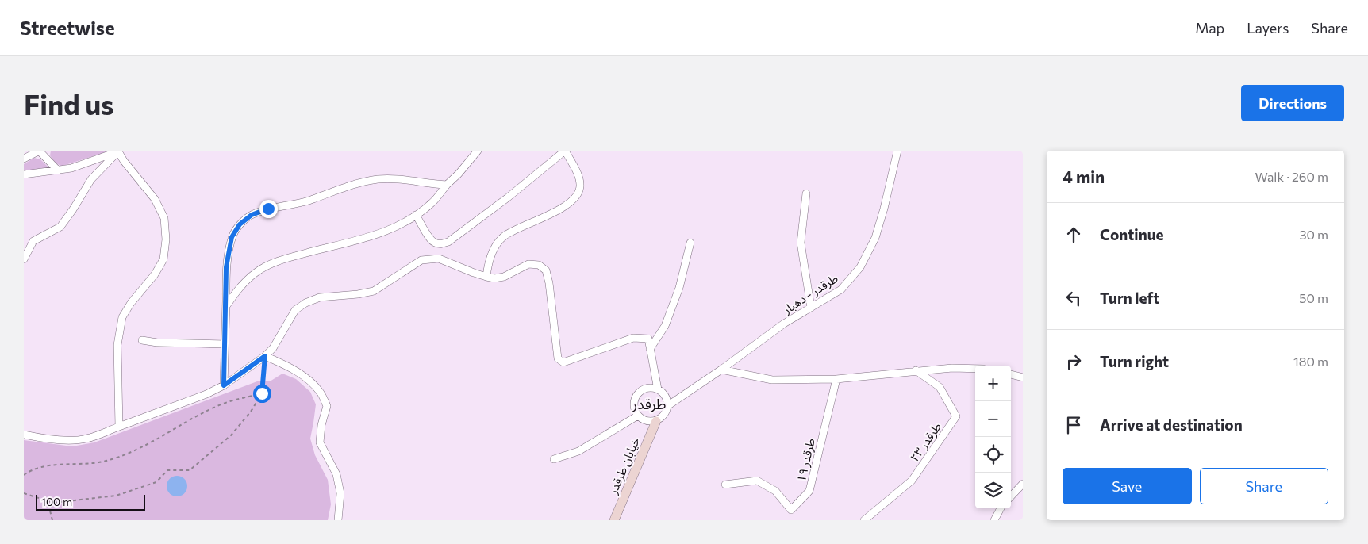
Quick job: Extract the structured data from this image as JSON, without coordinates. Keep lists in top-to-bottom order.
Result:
{
  "streets": {
    "street": [
      "طرقدر - دهبار",
      "طرقدر ۲۳",
      "طرقدر ۱۹",
      "خیابان طرقدر"
    ]
  },
  "crossings": [
    ["طرقدر - دهبار", "خیابان طرقدر"]
  ],
  "districts": ["طرقدر"],
  "scale_bar": "100 m",
  "page": {
    "header": "Streetwise",
    "nav": ["Map", "Layers", "Share"],
    "buttons": [
      "Directions",
      ["Save", "Share"]
    ],
    "title": "Find us",
    "heading": ["4 min", "Walk · 260 m"],
    "list": [
      ["Continue", "30 m"],
      ["Turn left", "50 m"],
      ["Turn right", "180 m"],
      "Arrive at destination"
    ],
    "map_buttons": ["+", "−"],
    "scale": "100 m"
  }
}
